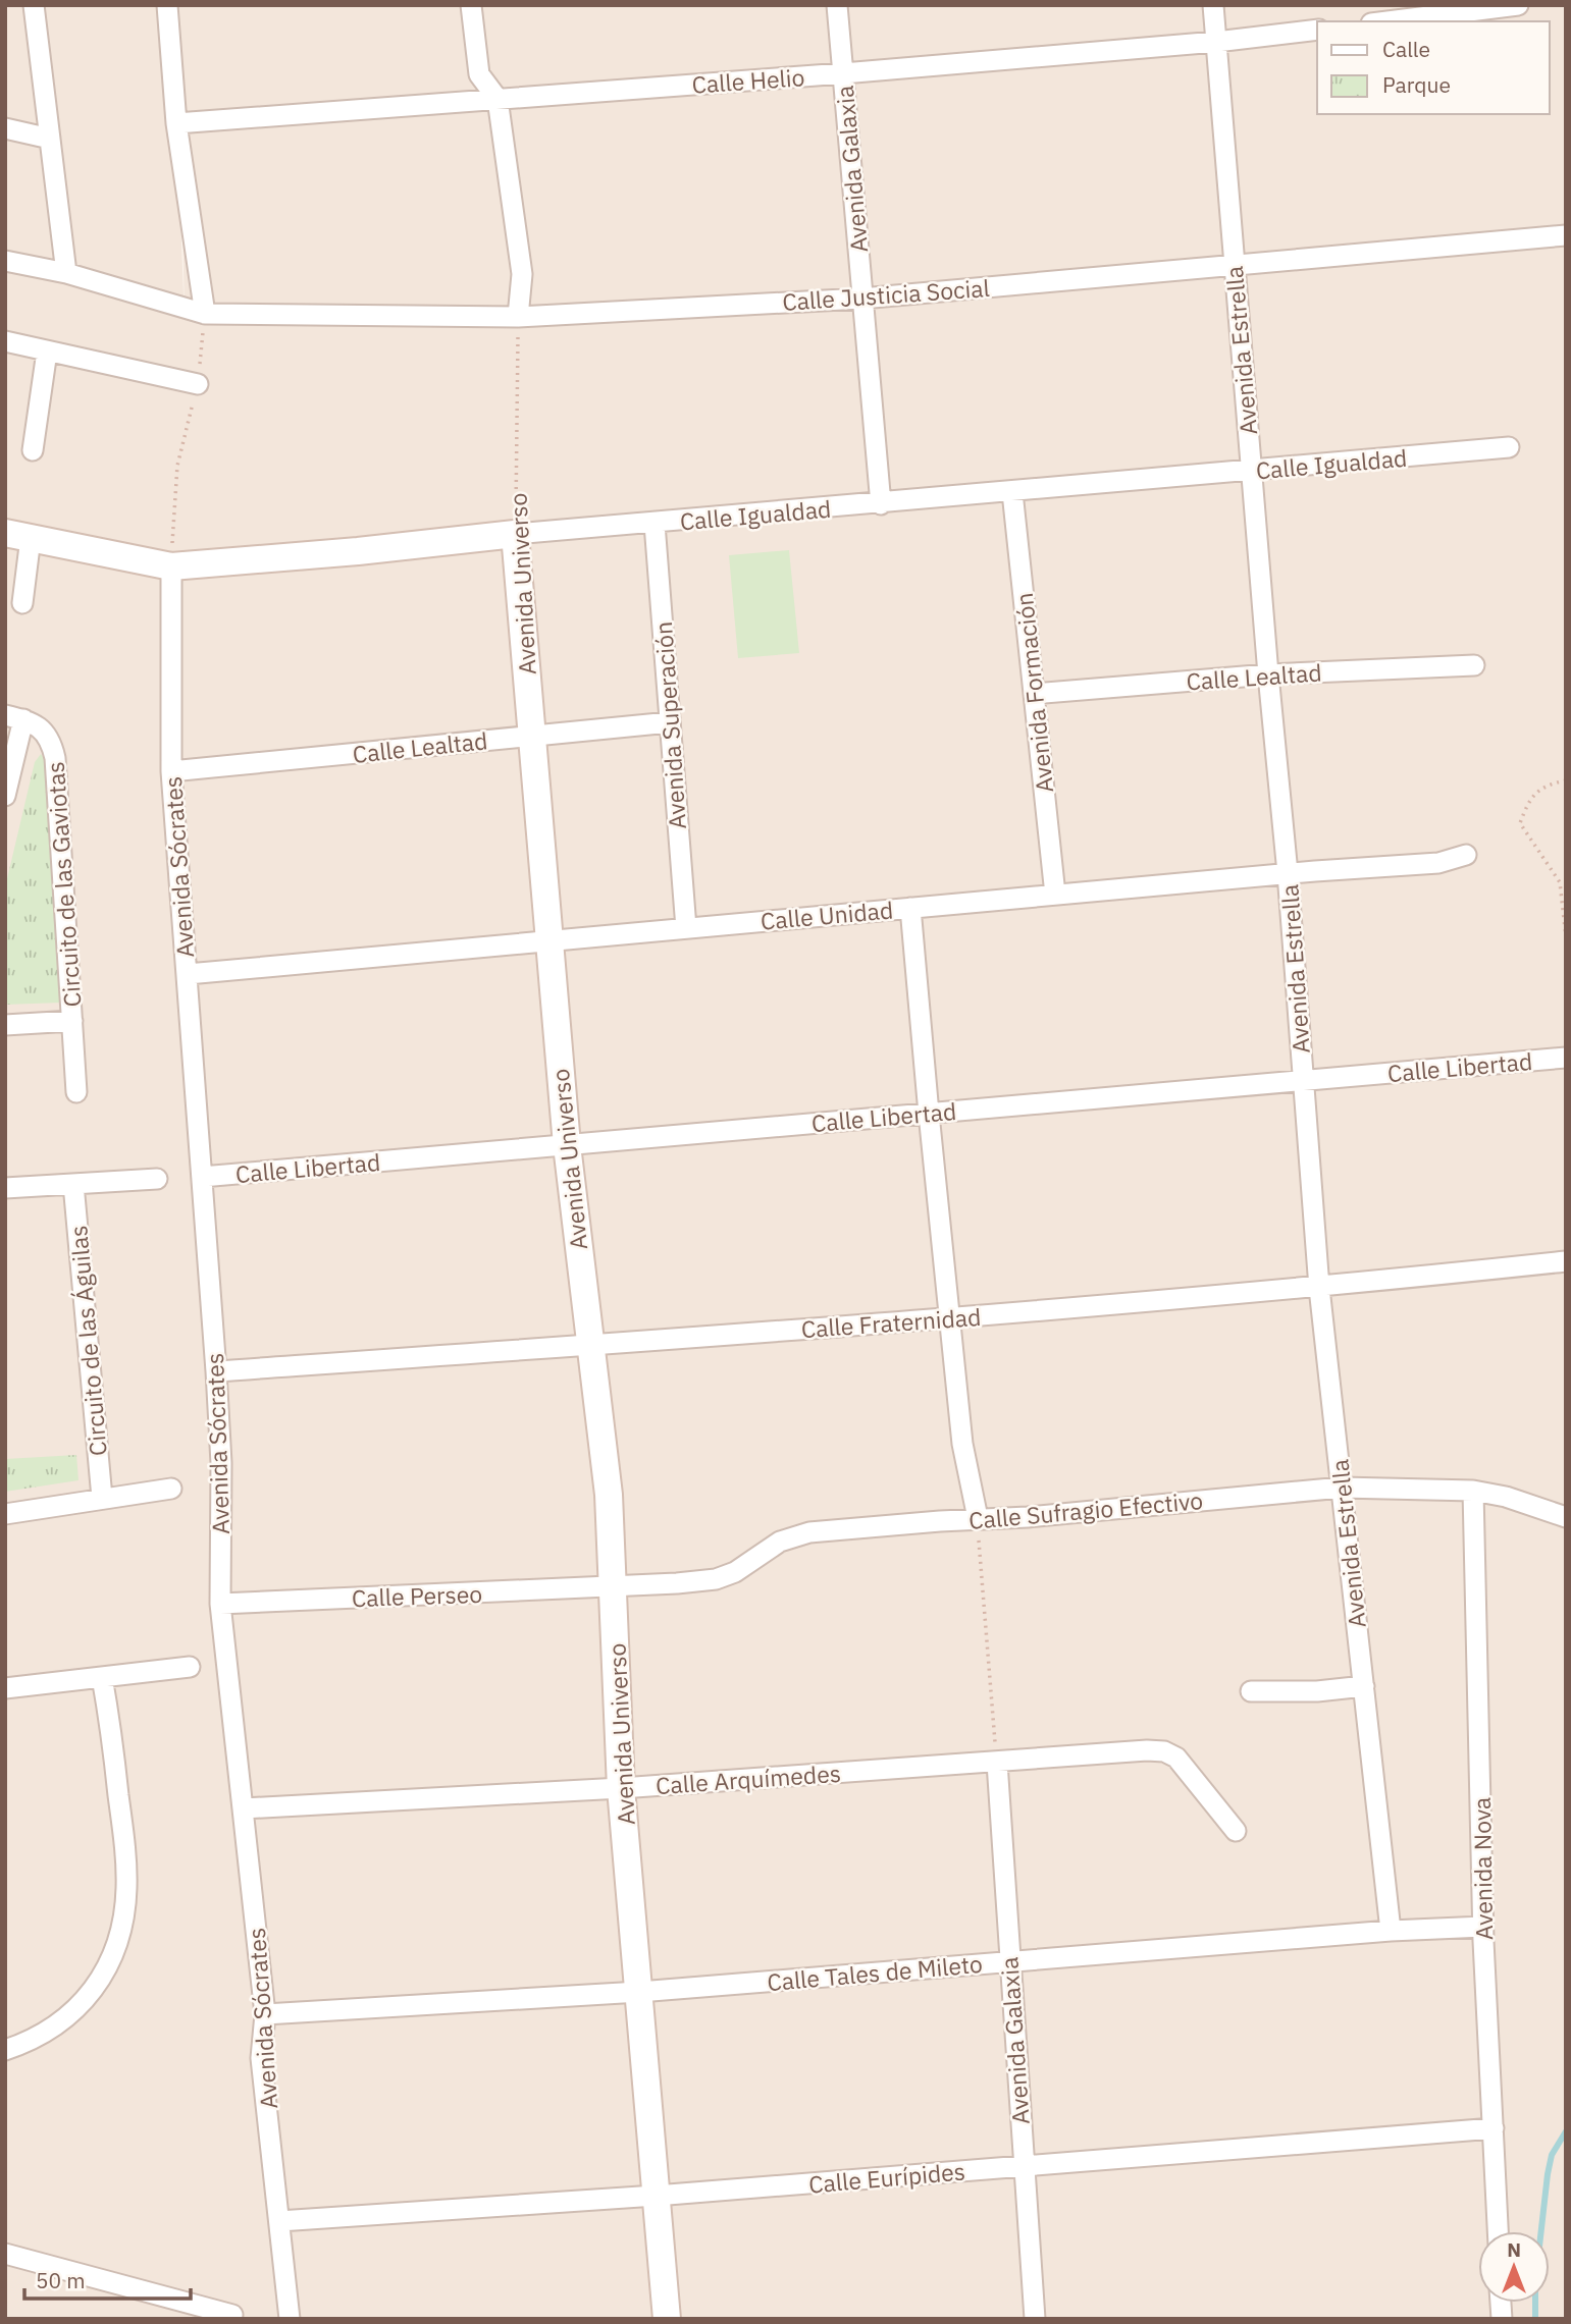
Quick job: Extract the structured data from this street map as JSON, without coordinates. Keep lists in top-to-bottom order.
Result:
{
  "streets": {
    "street": [
      "Calle Helio",
      "Avenida Galaxia",
      "Calle Justicia Social",
      "Avenida Estrella",
      "Calle Igualdad",
      "Avenida Universo",
      "Calle Lealtad",
      "Avenida Formación",
      "Avenida Superación",
      "Avenida Sócrates",
      "Circuito de las Gaviotas",
      "Calle Unidad",
      "Calle Libertad",
      "Calle Fraternidad",
      "Circuito de las Águilas",
      "Calle Sufragio Efectivo",
      "Calle Perseo",
      "Calle Arquímedes",
      "Avenida Nova",
      "Calle Tales de Mileto",
      "Calle Eurípides"
    ]
  },
  "crossings": [
    ["Calle Helio", "Avenida Galaxia"],
    ["Calle Helio", "Avenida Estrella"],
    ["Avenida Galaxia", "Calle Justicia Social"],
    ["Avenida Galaxia", "Calle Igualdad"],
    ["Avenida Galaxia", "Calle Arquímedes"],
    ["Avenida Galaxia", "Calle Tales de Mileto"],
    ["Avenida Galaxia", "Calle Eurípides"],
    ["Calle Justicia Social", "Avenida Estrella"],
    ["Calle Justicia Social", "Avenida Universo"],
    ["Avenida Estrella", "Calle Igualdad"],
    ["Avenida Estrella", "Calle Lealtad"],
    ["Avenida Estrella", "Calle Unidad"],
    ["Avenida Estrella", "Calle Libertad"],
    ["Avenida Estrella", "Calle Fraternidad"],
    ["Avenida Estrella", "Calle Sufragio Efectivo"],
    ["Avenida Estrella", "Calle Tales de Mileto"],
    ["Calle Igualdad", "Avenida Universo"],
    ["Calle Igualdad", "Avenida Formación"],
    ["Calle Igualdad", "Avenida Superación"],
    ["Calle Igualdad", "Avenida Sócrates"],
    ["Avenida Universo", "Calle Lealtad"],
    ["Avenida Universo", "Calle Unidad"],
    ["Avenida Universo", "Calle Libertad"],
    ["Avenida Universo", "Calle Fraternidad"],
    ["Avenida Universo", "Calle Sufragio Efectivo"],
    ["Avenida Universo", "Calle Perseo"],
    ["Avenida Universo", "Calle Arquímedes"],
    ["Avenida Universo", "Calle Tales de Mileto"],
    ["Avenida Universo", "Calle Eurípides"],
    ["Calle Lealtad", "Avenida Formación"],
    ["Calle Lealtad", "Avenida Superación"],
    ["Calle Lealtad", "Avenida Sócrates"],
    ["Avenida Formación", "Calle Unidad"],
    ["Avenida Superación", "Calle Unidad"],
    ["Avenida Sócrates", "Calle Unidad"],
    ["Avenida Sócrates", "Calle Libertad"],
    ["Avenida Sócrates", "Calle Fraternidad"],
    ["Avenida Sócrates", "Calle Perseo"],
    ["Avenida Sócrates", "Calle Arquímedes"],
    ["Avenida Sócrates", "Calle Tales de Mileto"],
    ["Avenida Sócrates", "Calle Eurípides"],
    ["Calle Sufragio Efectivo", "Calle Perseo"],
    ["Calle Sufragio Efectivo", "Avenida Nova"],
    ["Avenida Nova", "Calle Tales de Mileto"],
    ["Avenida Nova", "Calle Eurípides"]
  ],
  "legend": ["Calle", "Parque"],
  "scale_bar": "50 m",
  "north": "top"
}
